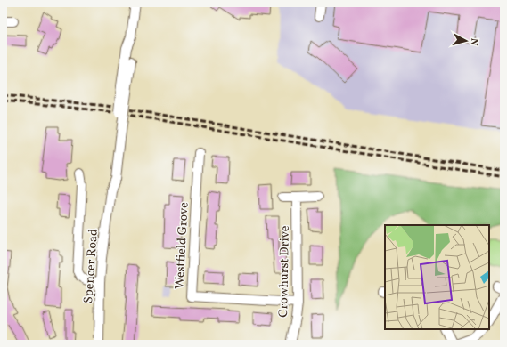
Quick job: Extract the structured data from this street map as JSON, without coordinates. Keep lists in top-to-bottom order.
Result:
{
  "streets": {
    "street": ["Westfield Grove", "Spencer Road", "Crowhurst Drive"]
  },
  "crossings": [
    ["Westfield Grove", "Crowhurst Drive"]
  ],
  "north": "right"
}
